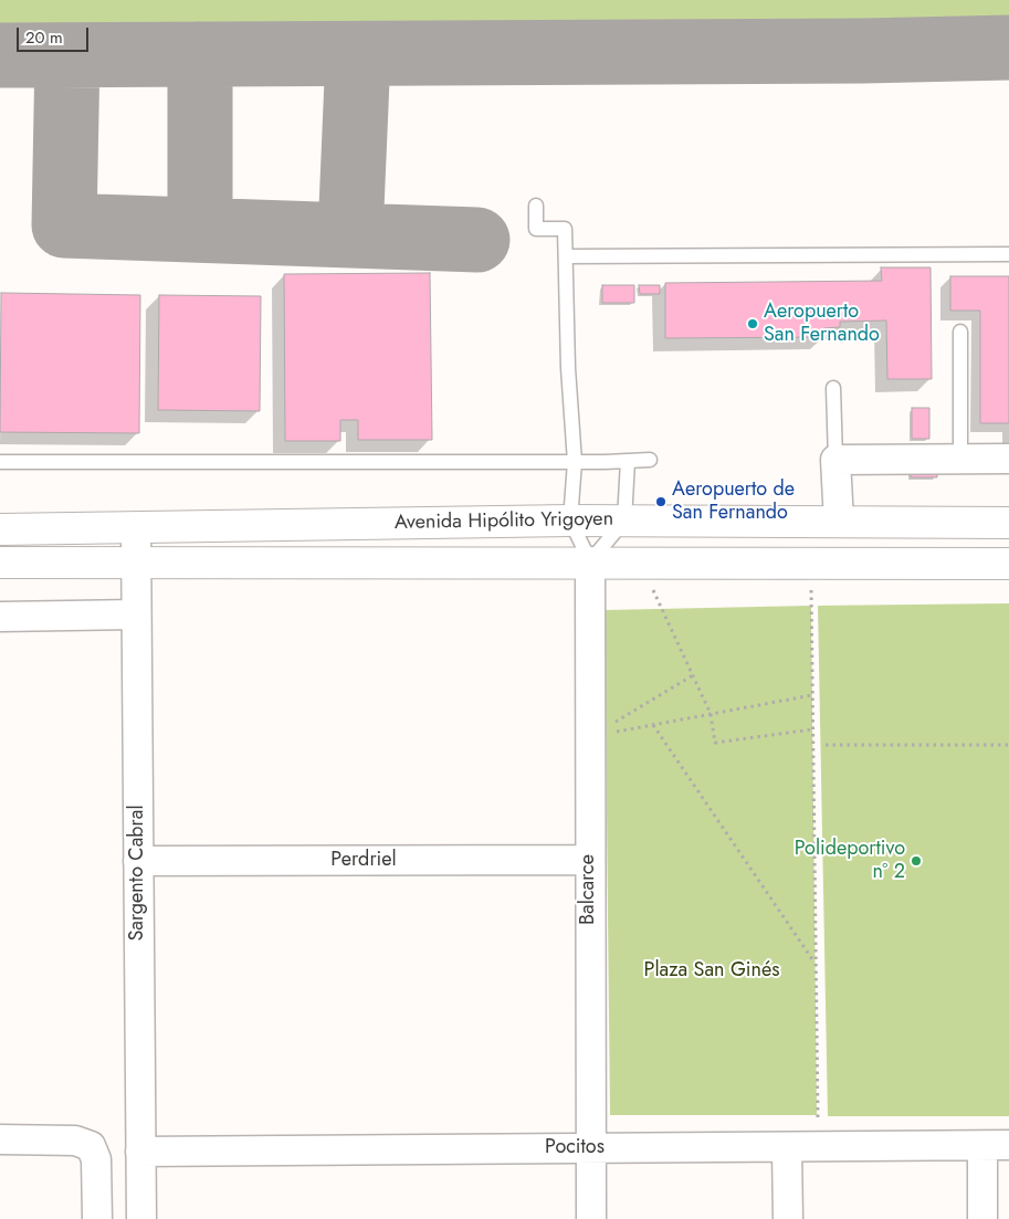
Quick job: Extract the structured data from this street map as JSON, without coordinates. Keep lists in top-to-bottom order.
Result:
{
  "streets": {
    "main road": ["Avenida Hipólito Yrigoyen"],
    "street": [
      "Perdriel",
      "Sargento Cabral",
      "Balcarce",
      "Pocitos"
    ]
  },
  "crossings": [
    ["Avenida Hipólito Yrigoyen", "Sargento Cabral"],
    ["Avenida Hipólito Yrigoyen", "Balcarce"],
    ["Perdriel", "Sargento Cabral"],
    ["Perdriel", "Balcarce"],
    ["Sargento Cabral", "Pocitos"],
    ["Balcarce", "Pocitos"]
  ],
  "parks": ["Plaza San Ginés"],
  "places": ["Aeropuerto San Fernando", "Aeropuerto de San Fernando", "Polideportivo nº 2"],
  "scale_bar": "20 m"
}
